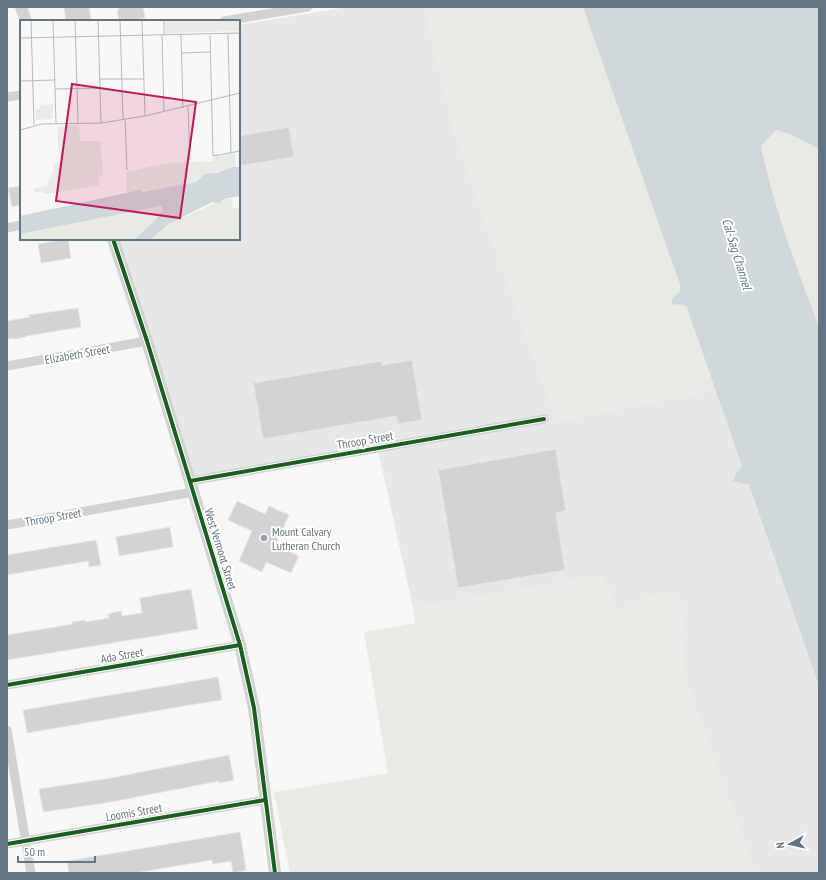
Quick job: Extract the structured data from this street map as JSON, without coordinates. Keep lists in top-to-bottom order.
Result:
{
  "streets": {
    "street": [
      "Elizabeth Street",
      "Throop Street",
      "West Vermont Street",
      "Ada Street",
      "Loomis Street"
    ]
  },
  "crossings": [
    ["Elizabeth Street", "West Vermont Street"],
    ["Throop Street", "West Vermont Street"],
    ["West Vermont Street", "Ada Street"],
    ["West Vermont Street", "Loomis Street"]
  ],
  "water": ["Cal-Sag Channel"],
  "places": ["Mount Calvary Lutheran Church"],
  "scale_bar": "50 m",
  "north": "left"
}
